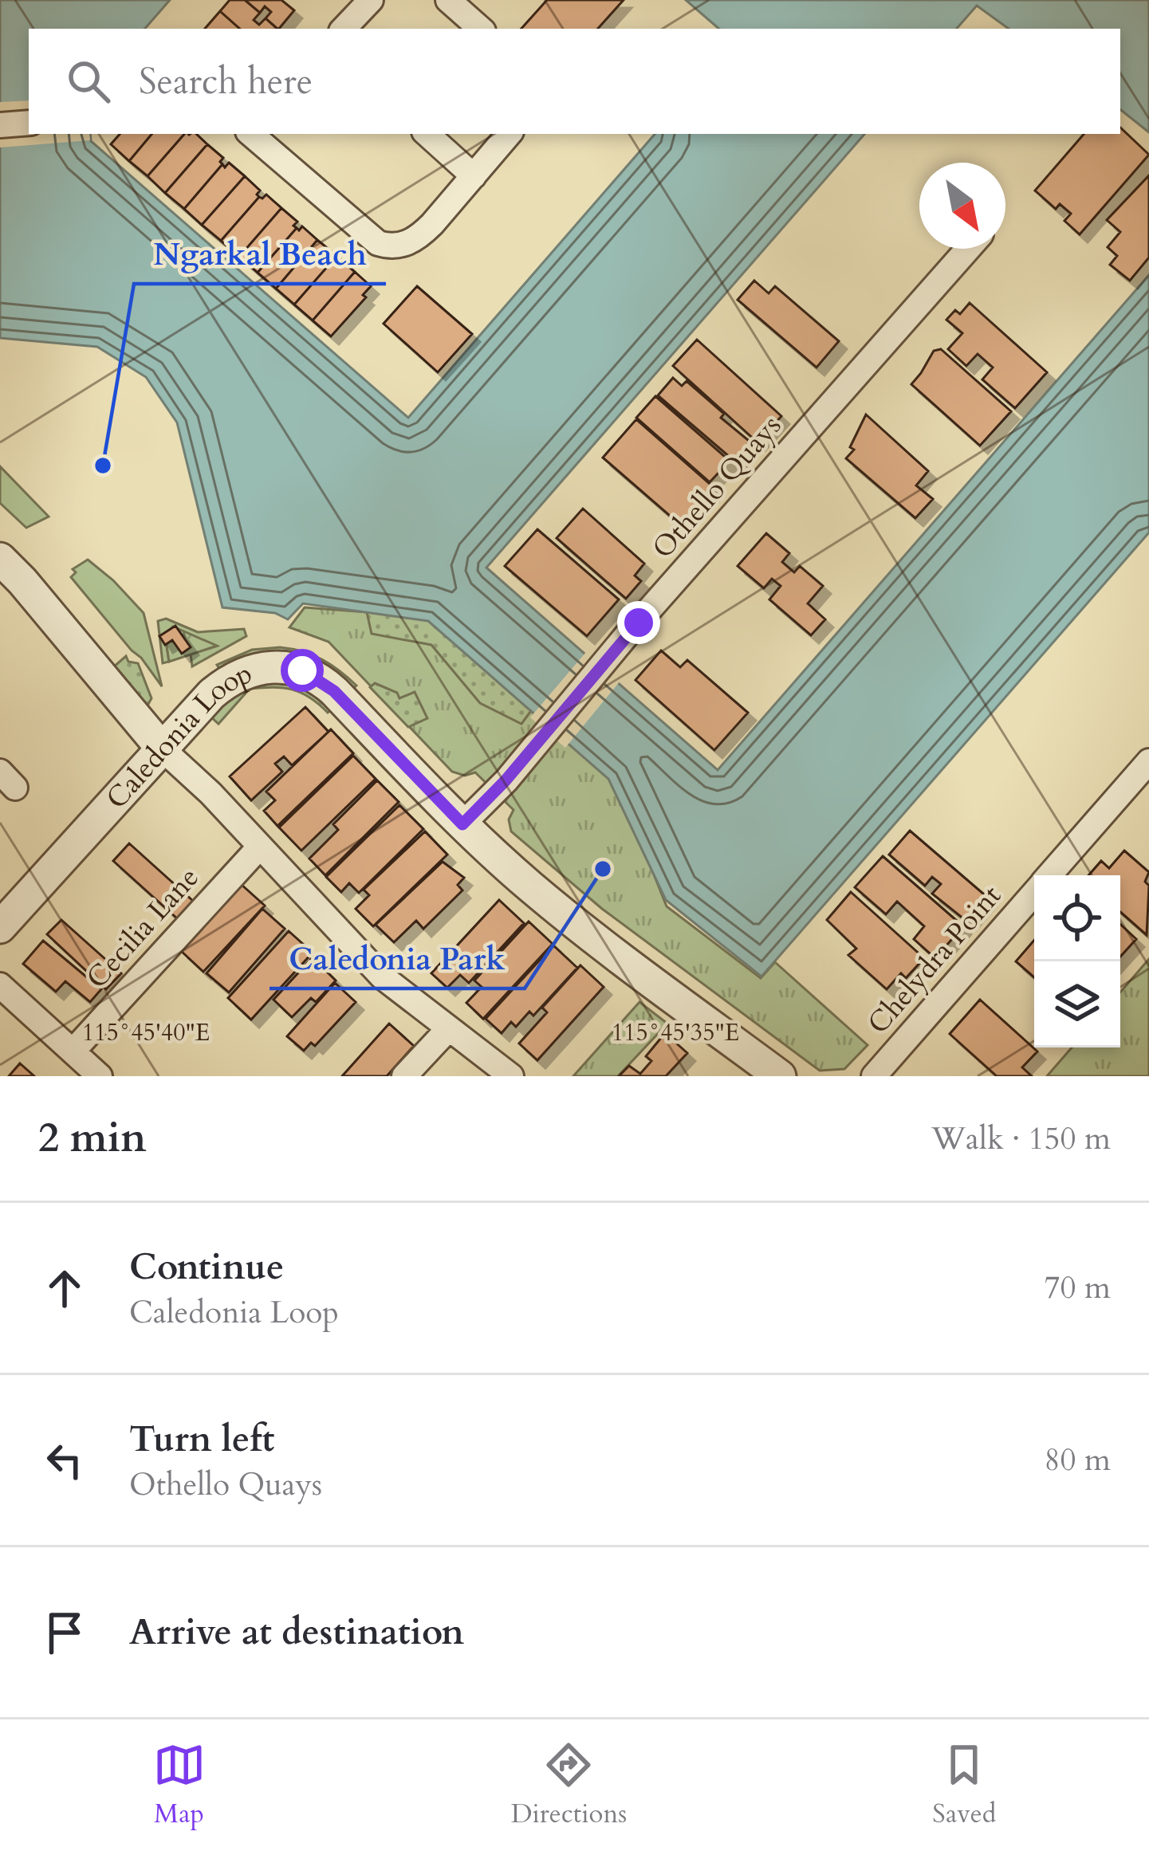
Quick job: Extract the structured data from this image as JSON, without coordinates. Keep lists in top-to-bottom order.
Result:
{
  "streets": {
    "street": [
      "Othello Quays",
      "Caledonia Loop",
      "Cecilia Lane",
      "Chelydra Point"
    ]
  },
  "crossings": [
    ["Othello Quays", "Caledonia Loop"]
  ],
  "places": ["Ngarkal Beach", "Caledonia Park"],
  "north": "bottom right",
  "page": {
    "search": "Search here",
    "heading": ["2 min", "Walk · 150 m"],
    "list": [
      ["Continue", "Caledonia Loop", "70 m"],
      ["Turn left", "Othello Quays", "80 m"],
      "Arrive at destination"
    ],
    "nav": ["Map", "Directions", "Saved"]
  },
  "coordinates": ["115°45'40\"E", "115°45'35\"E"]
}
